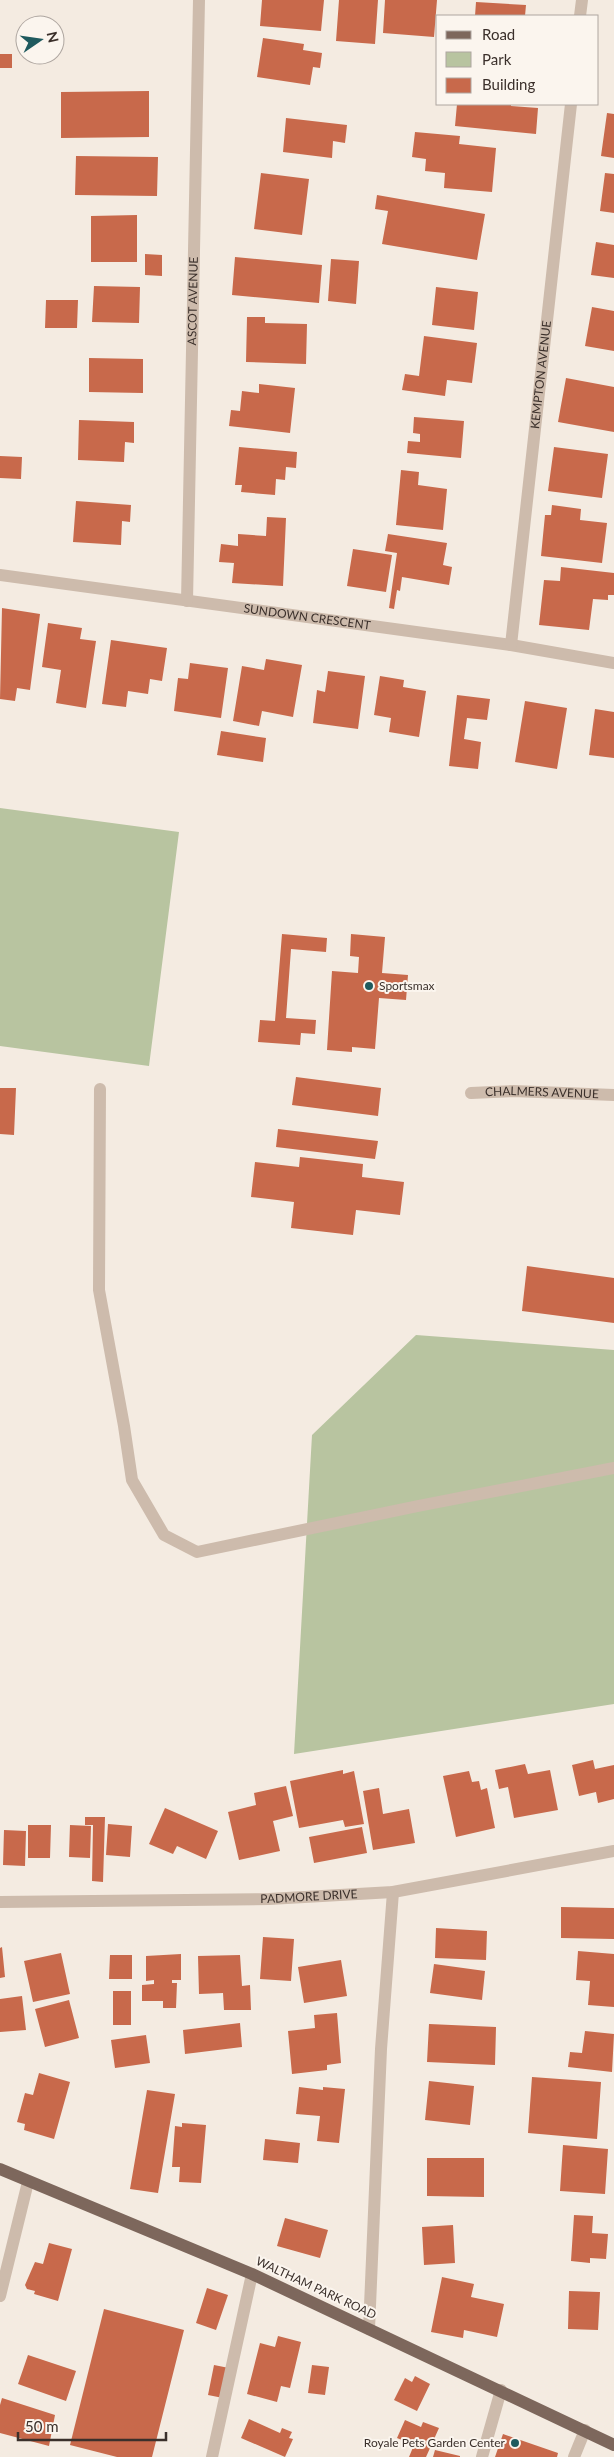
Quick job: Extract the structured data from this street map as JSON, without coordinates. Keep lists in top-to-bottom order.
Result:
{
  "streets": {
    "main road": ["WALTHAM PARK ROAD"],
    "street": [
      "ASCOT AVENUE",
      "KEMPTON AVENUE",
      "SUNDOWN CRESCENT",
      "CHALMERS AVENUE",
      "PADMORE DRIVE"
    ]
  },
  "crossings": [
    ["ASCOT AVENUE", "SUNDOWN CRESCENT"],
    ["KEMPTON AVENUE", "SUNDOWN CRESCENT"]
  ],
  "places": ["Sportsmax", "Royale Pets Garden Center"],
  "legend": ["Road", "Park", "Building"],
  "scale_bar": "50 m",
  "north": "right"
}
